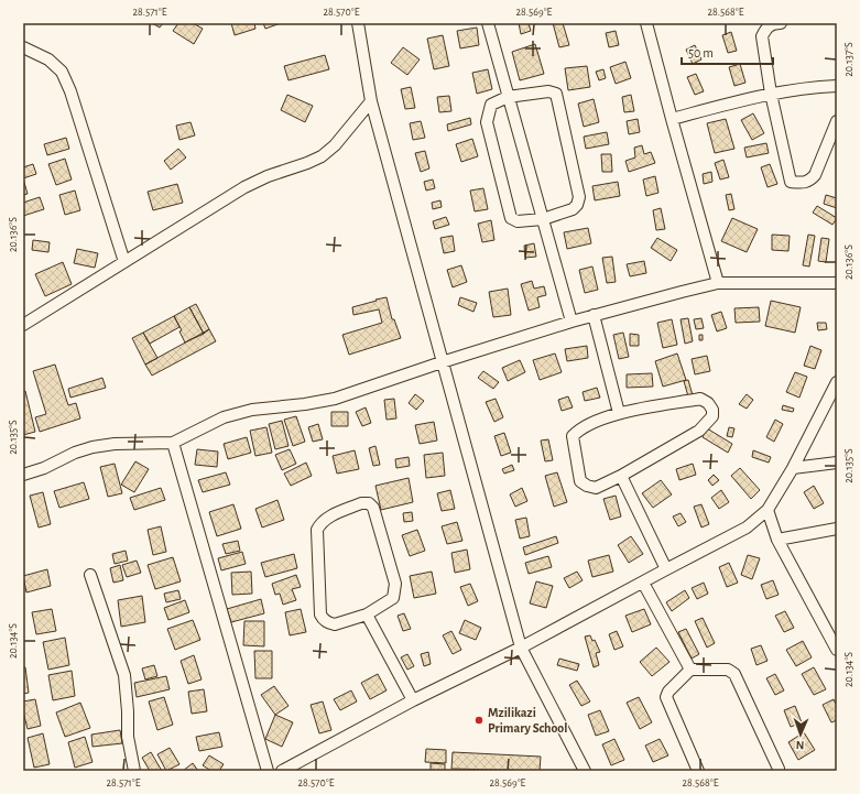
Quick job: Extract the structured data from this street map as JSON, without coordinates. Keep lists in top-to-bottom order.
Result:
{
  "places": ["Mzilikazi Primary School"],
  "scale_bar": "50 m",
  "north": "bottom",
  "coordinates": [
    "28.571°E",
    "28.570°E",
    "28.569°E",
    "28.568°E",
    "20.137°S",
    "20.136°S",
    "20.135°S",
    "20.134°S"
  ]
}
